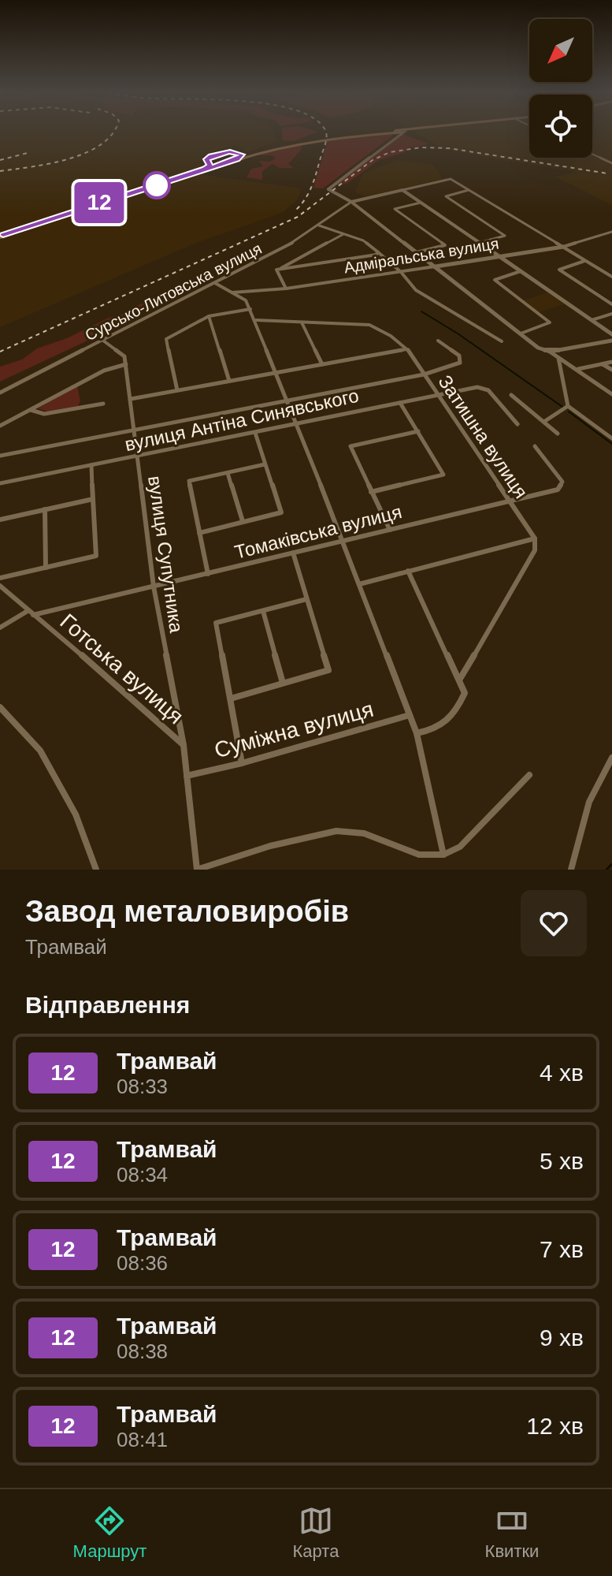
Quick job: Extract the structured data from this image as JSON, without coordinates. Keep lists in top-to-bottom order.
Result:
{
  "streets": {
    "street": [
      "Адміральська вулиця",
      "Сурсько-Литовська вулиця",
      "вулиця Антіна Синявського",
      "Затишна вулиця",
      "Томаківська вулиця",
      "вулиця Супутника",
      "Готська вулиця",
      "Суміжна вулиця"
    ]
  },
  "crossings": [
    ["вулиця Антіна Синявського", "Затишна вулиця"],
    ["вулиця Антіна Синявського", "вулиця Супутника"],
    ["Затишна вулиця", "Томаківська вулиця"],
    ["Томаківська вулиця", "вулиця Супутника"],
    ["Томаківська вулиця", "Готська вулиця"],
    ["вулиця Супутника", "Готська вулиця"],
    ["Готська вулиця", "Суміжна вулиця"]
  ],
  "lines": ["tram line 12"],
  "north": "bottom left",
  "page": {
    "on_map": "12",
    "heading": [
      ["Завод металовиробів", "Трамвай"],
      "Відправлення"
    ],
    "list": [
      {
        "mark": "12",
        "name": "Трамвай",
        "note": "08:33",
        "value": "4 хв"
      },
      {
        "mark": "12",
        "name": "Трамвай",
        "note": "08:34",
        "value": "5 хв"
      },
      {
        "mark": "12",
        "name": "Трамвай",
        "note": "08:36",
        "value": "7 хв"
      },
      {
        "mark": "12",
        "name": "Трамвай",
        "note": "08:38",
        "value": "9 хв"
      },
      {
        "mark": "12",
        "name": "Трамвай",
        "note": "08:41",
        "value": "12 хв"
      }
    ],
    "tabs": ["Маршрут", "Карта", "Квитки"]
  }
}
